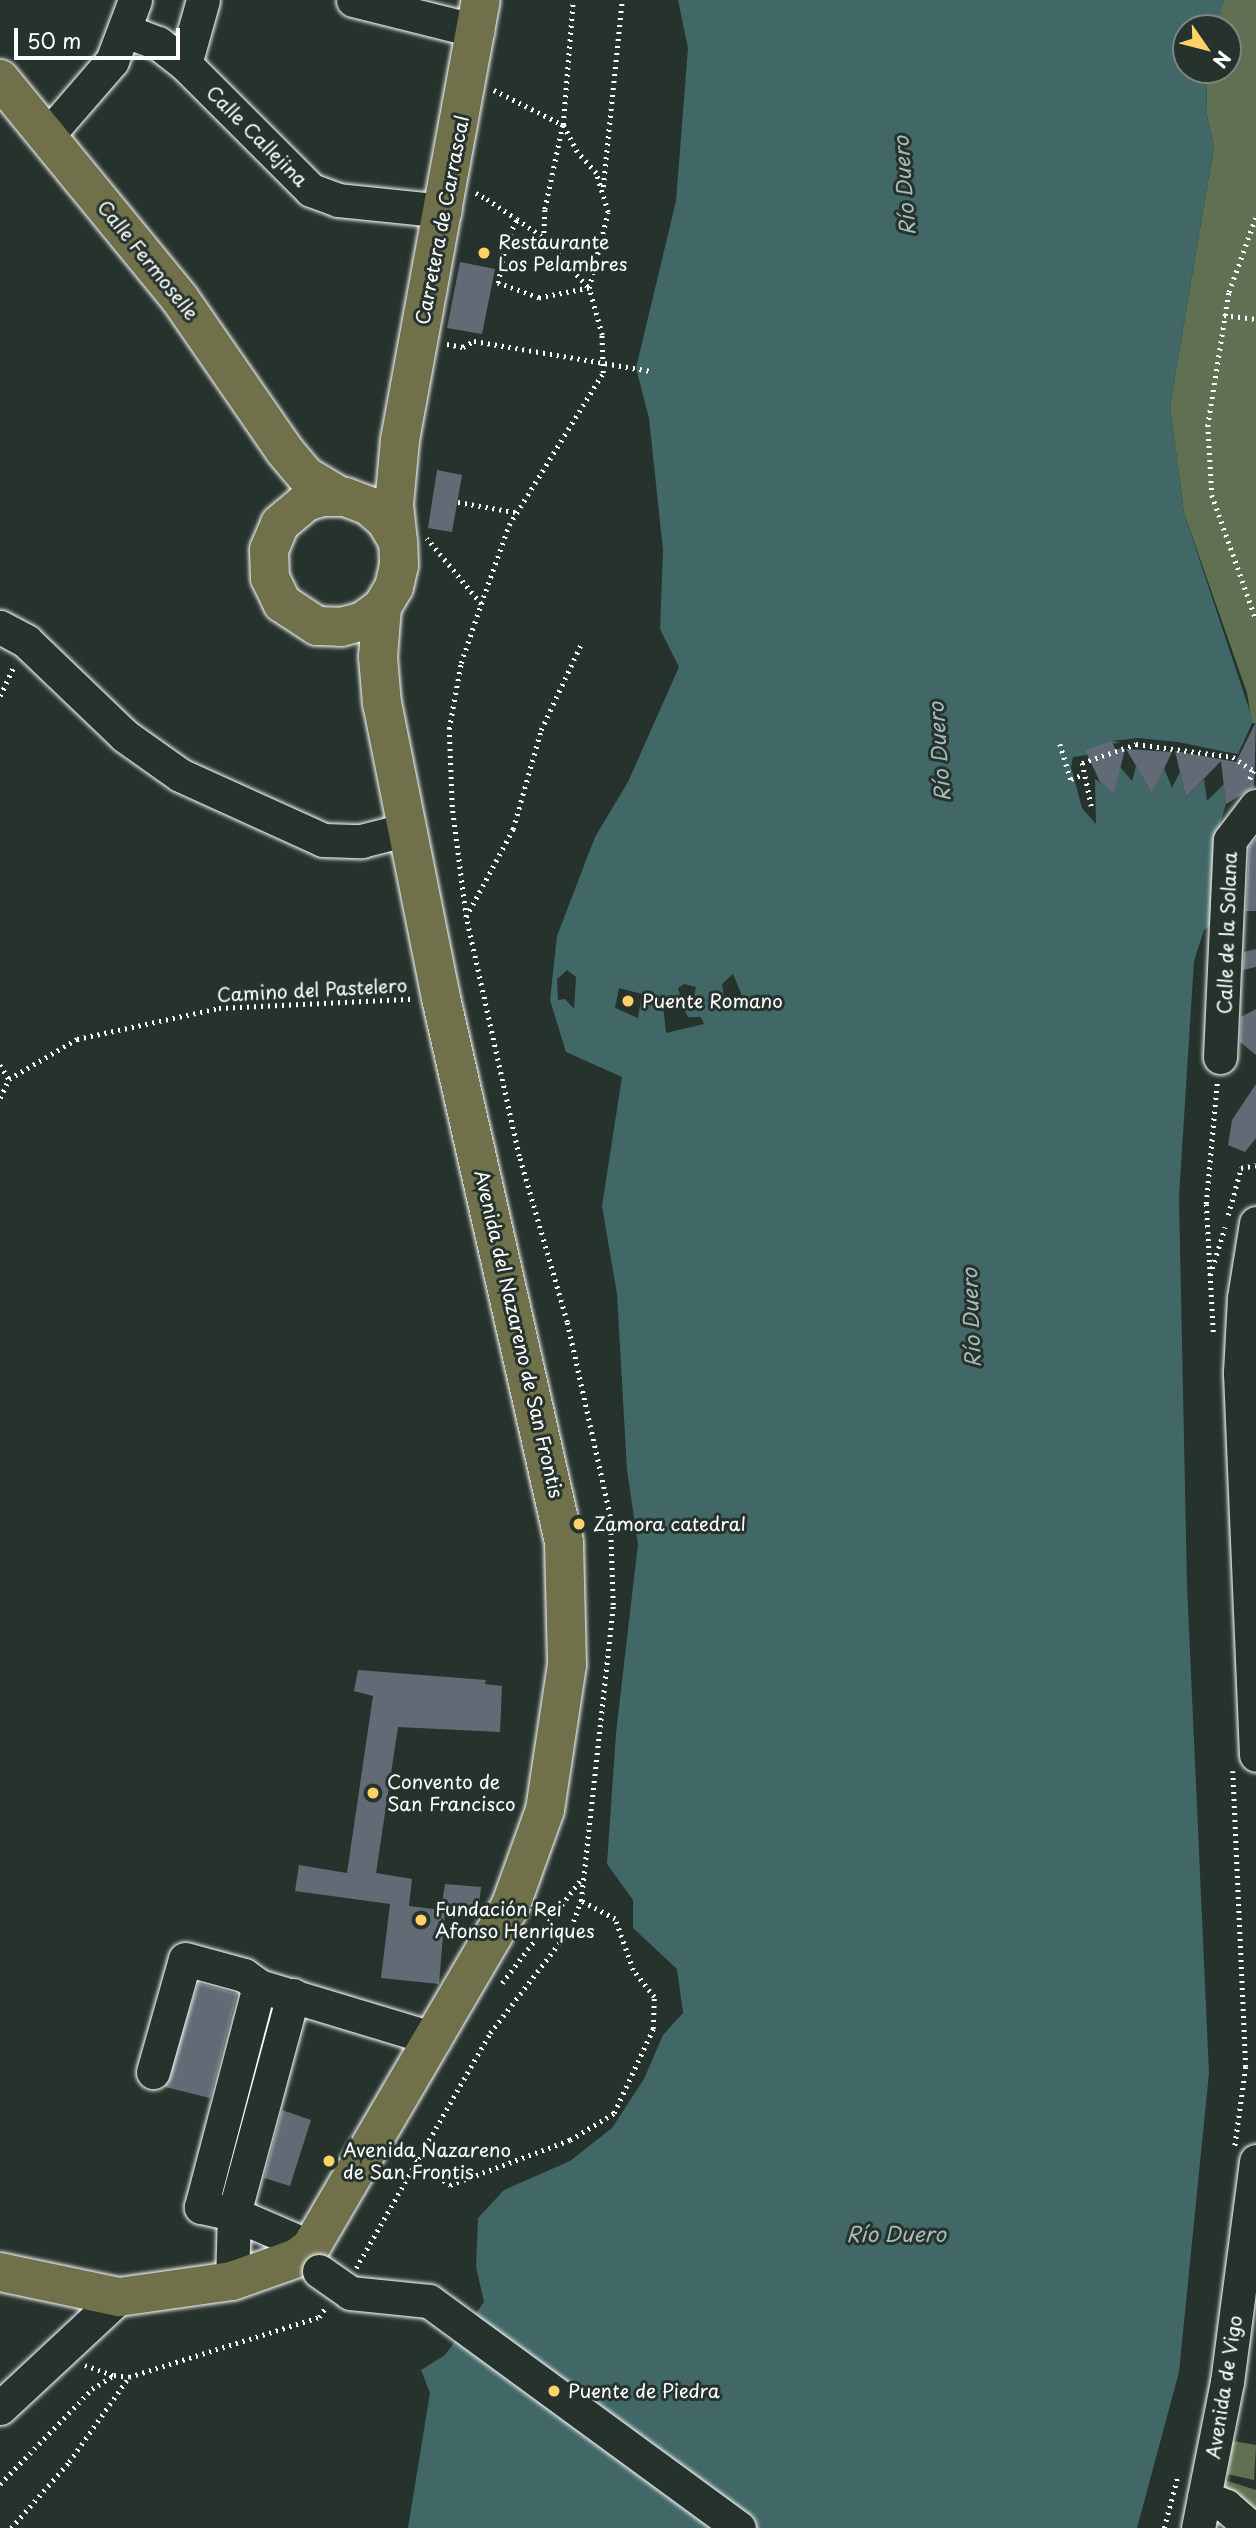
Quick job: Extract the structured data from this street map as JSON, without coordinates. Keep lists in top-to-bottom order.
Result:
{
  "streets": {
    "main road": ["Carretera de Carrascal", "Calle Fermoselle", "Avenida del Nazareno de San Frontis"],
    "street": ["Calle Callejina", "Calle de la Solana", "Avenida de Vigo"],
    "path": ["Camino del Pastelero"]
  },
  "crossings": [
    ["Calle Callejina", "Carretera de Carrascal"],
    ["Carretera de Carrascal", "Calle Fermoselle"],
    ["Carretera de Carrascal", "Avenida del Nazareno de San Frontis"],
    ["Calle Fermoselle", "Avenida del Nazareno de San Frontis"],
    ["Camino del Pastelero", "Avenida del Nazareno de San Frontis"]
  ],
  "water": ["Río Duero"],
  "places": [
    "Restaurante Los Pelambres",
    "Puente Romano",
    "Zamora catedral",
    "Convento de San Francisco",
    "Fundación Rei Afonso Henriques",
    "Avenida Nazareno de San Frontis",
    "Puente de Piedra"
  ],
  "scale_bar": "50 m",
  "north": "bottom right"
}
